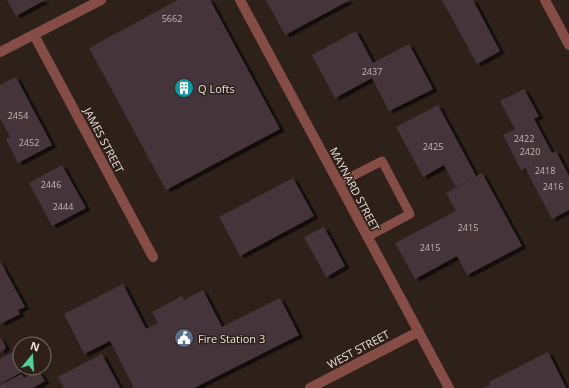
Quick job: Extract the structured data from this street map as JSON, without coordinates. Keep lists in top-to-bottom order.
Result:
{
  "streets": {
    "street": ["JAMES STREET", "MAYNARD STREET", "WEST STREET"]
  },
  "crossings": [
    ["MAYNARD STREET", "WEST STREET"]
  ],
  "places": {
    "building": ["Q Lofts"],
    "public building": ["Fire Station 3"]
  },
  "house_numbers": [
    "5662",
    "2437",
    "2454",
    "2422",
    "2452",
    "2425",
    "2420",
    "2418",
    "2446",
    "2416",
    "2444",
    "2415",
    "2415"
  ],
  "north": "top"
}
